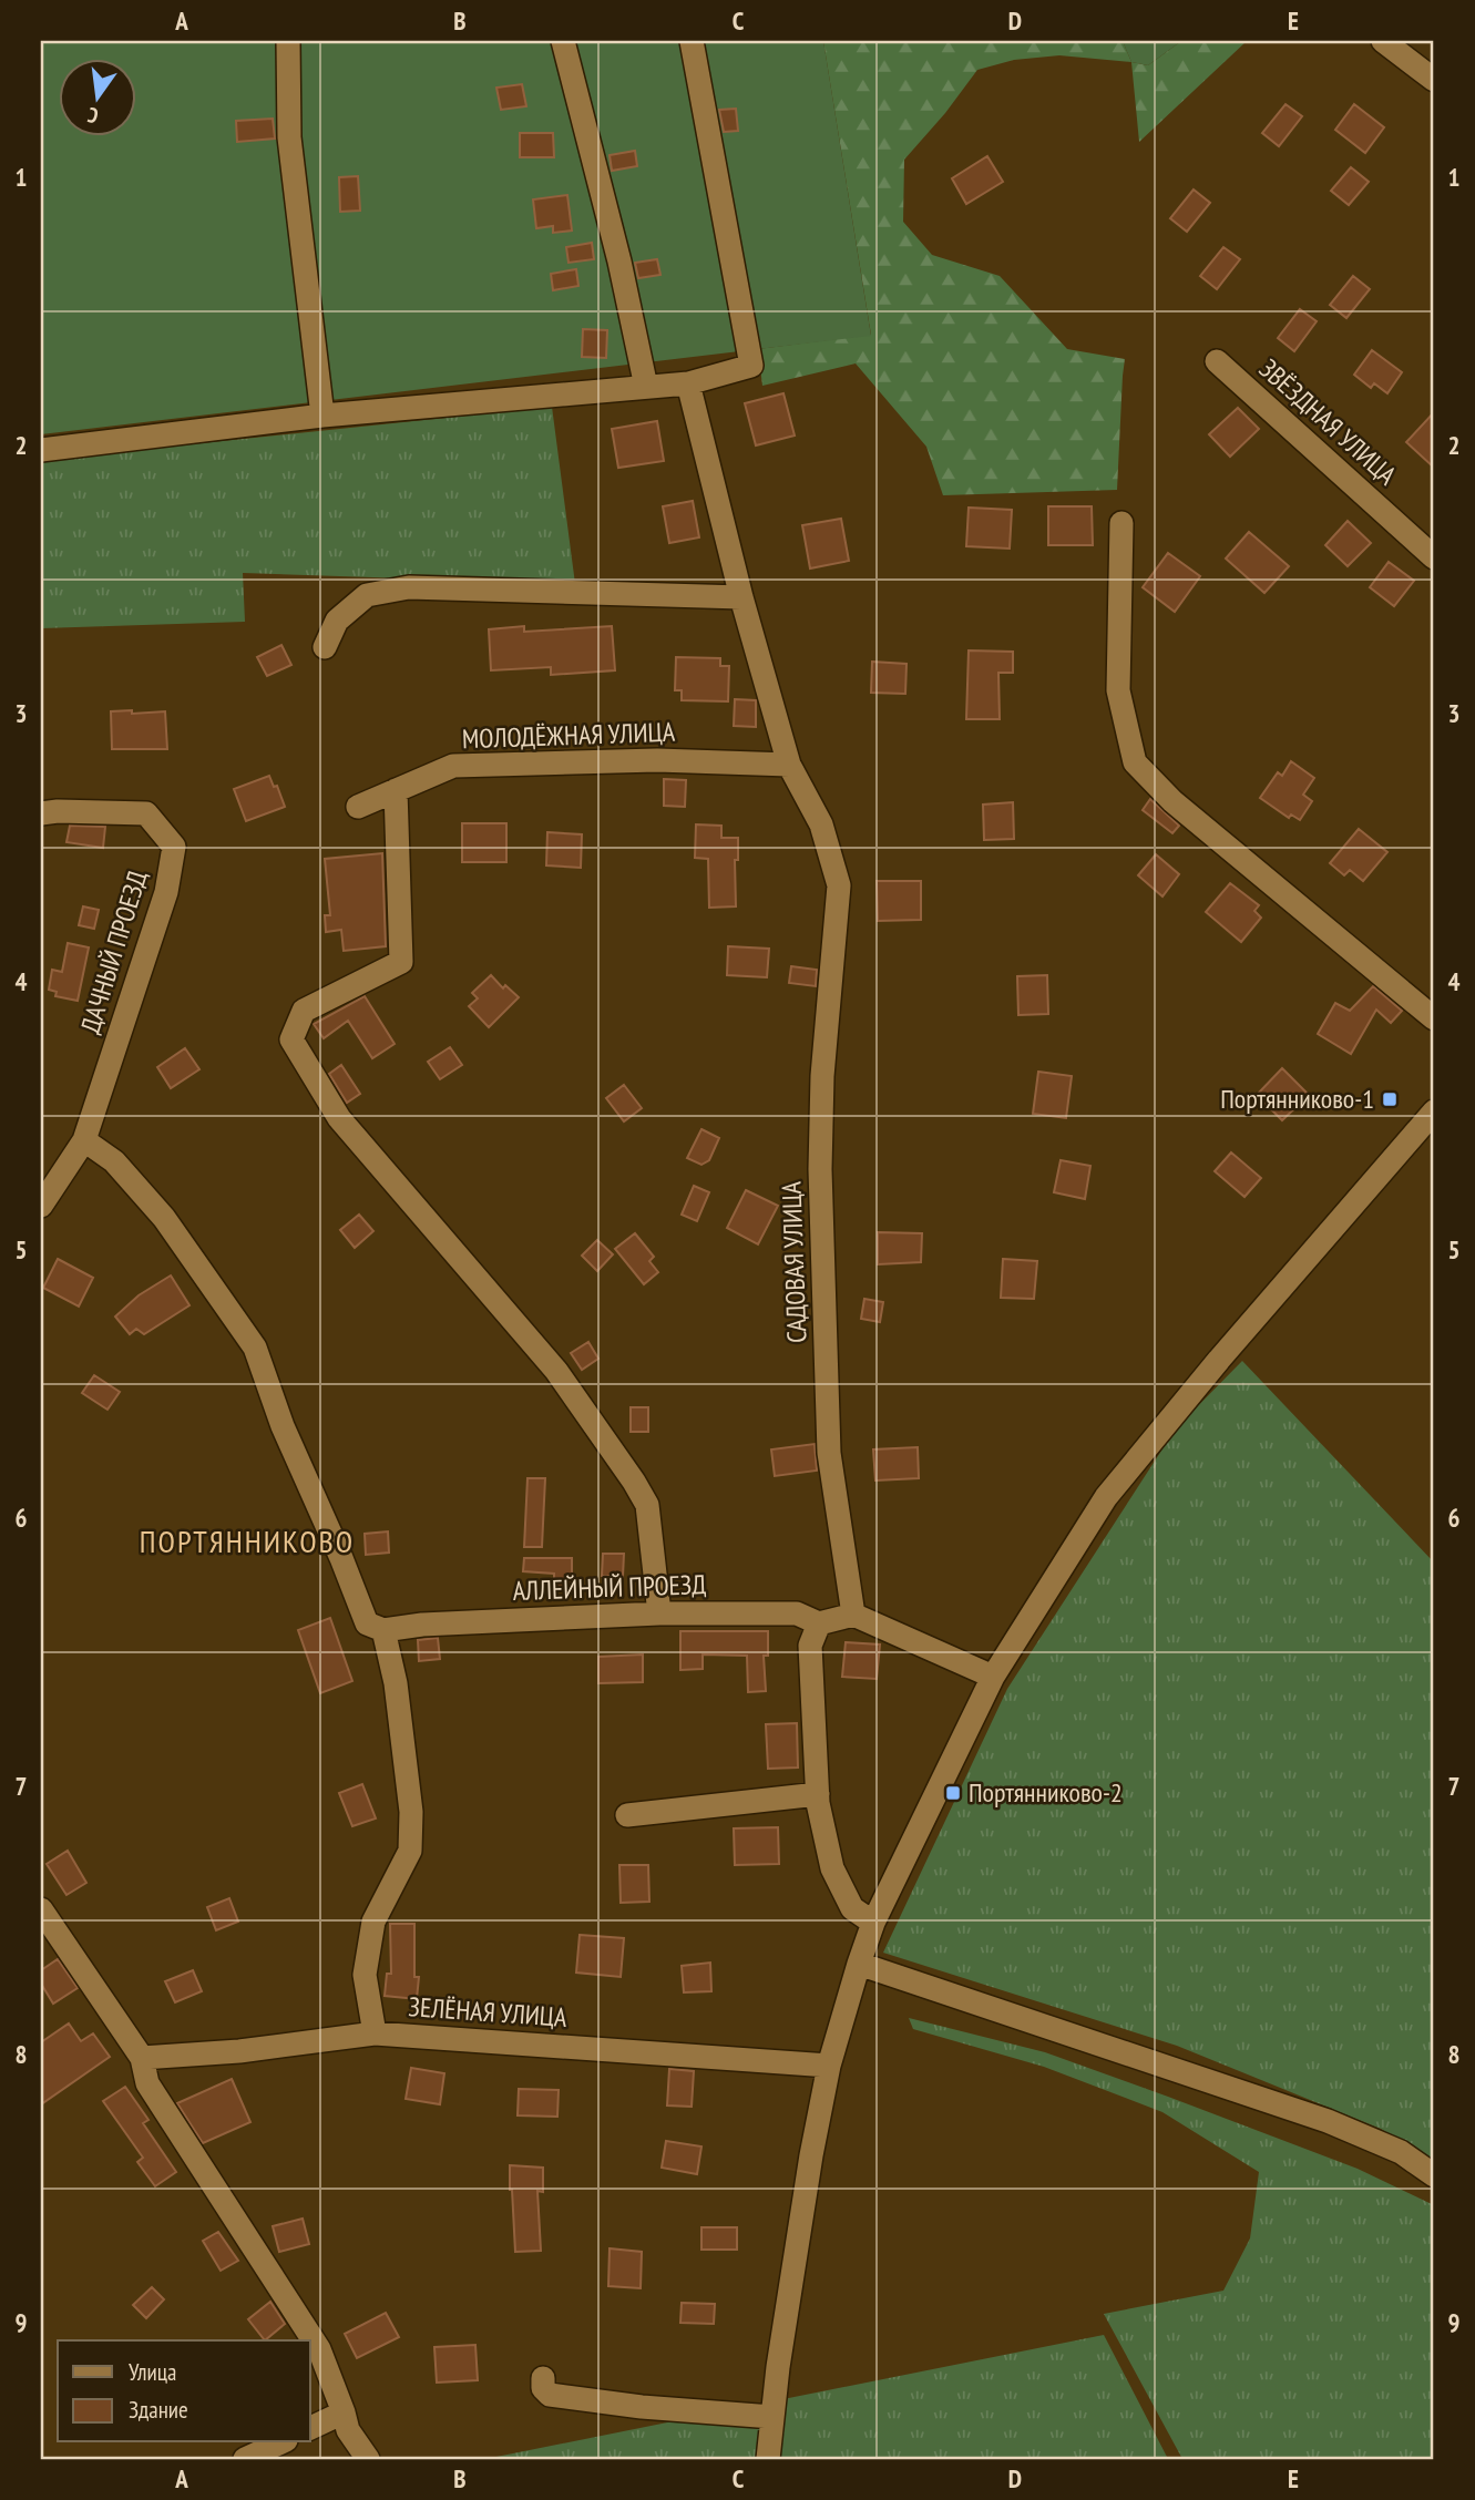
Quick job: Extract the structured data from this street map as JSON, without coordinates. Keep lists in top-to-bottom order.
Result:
{
  "streets": {
    "street": [
      "ЗВЁЗДНАЯ УЛИЦА",
      "МОЛОДЁЖНАЯ УЛИЦА",
      "ДАЧНЫЙ ПРОЕЗД",
      "САДОВАЯ УЛИЦА",
      "АЛЛЕЙНЫЙ ПРОЕЗД",
      "ЗЕЛЁНАЯ УЛИЦА"
    ]
  },
  "crossings": [
    ["МОЛОДЁЖНАЯ УЛИЦА", "САДОВАЯ УЛИЦА"],
    ["САДОВАЯ УЛИЦА", "АЛЛЕЙНЫЙ ПРОЕЗД"]
  ],
  "districts": ["ПОРТЯННИКОВО"],
  "places": {
    "transit": ["Портянниково-1", "Портянниково-2"]
  },
  "legend": ["Улица", "Здание"],
  "north": "bottom",
  "grid": {
    "columns": [
      "A",
      "B",
      "C",
      "D",
      "E"
    ],
    "rows": [
      "1",
      "2",
      "3",
      "4",
      "5",
      "6",
      "7",
      "8",
      "9"
    ]
  }
}
